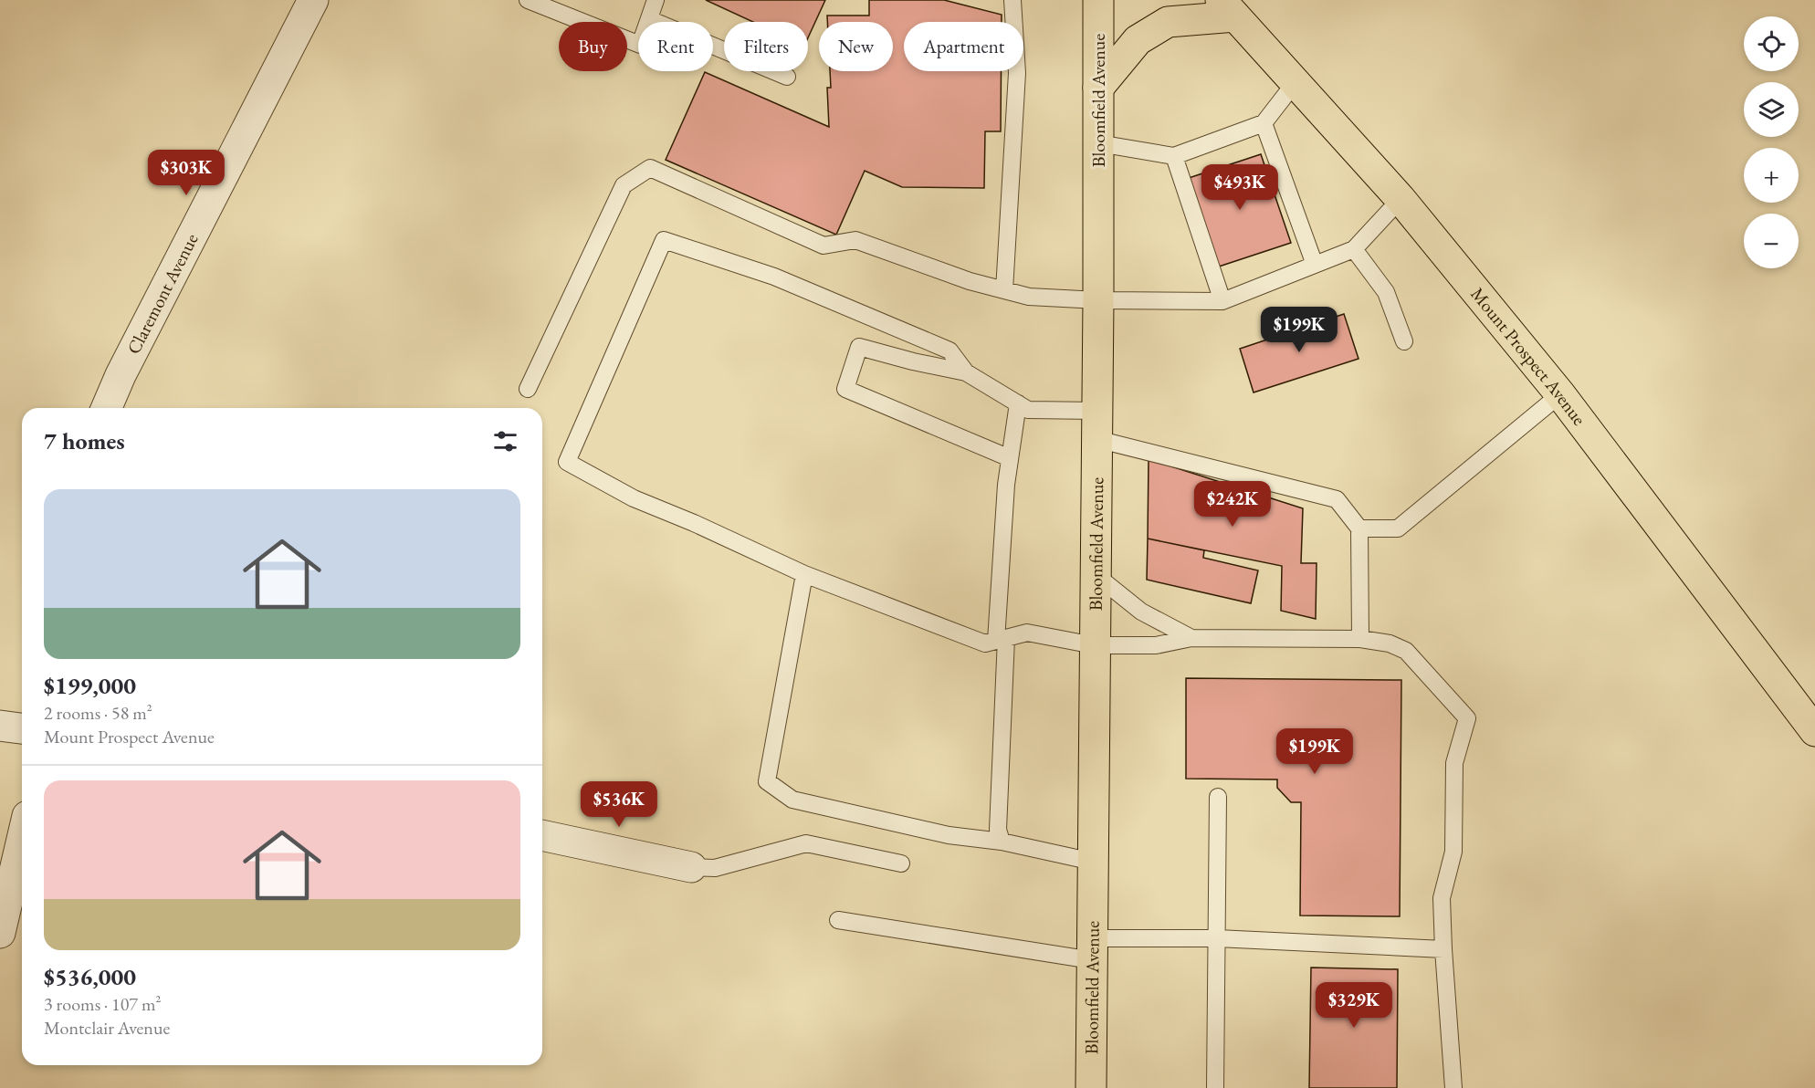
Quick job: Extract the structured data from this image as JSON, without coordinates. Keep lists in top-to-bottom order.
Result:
{
  "streets": {
    "main road": ["Bloomfield Avenue", "Mount Prospect Avenue"],
    "street": ["Claremont Avenue"]
  },
  "page": {
    "map_buttons": ["+", "−"],
    "chip": [
      "Buy",
      "Rent",
      "Filters",
      "New",
      "Apartment"
    ],
    "price": [
      "$303K",
      "$493K",
      "$199K",
      "$242K",
      "$199K",
      "$536K",
      "$329K"
    ],
    "heading": "7 homes",
    "list": [
      {
        "name": "$199,000",
        "note": "2 rooms · 58 m² · Mount Prospect Avenue"
      },
      {
        "name": "$536,000",
        "note": "3 rooms · 107 m² · Montclair Avenue"
      }
    ]
  }
}
